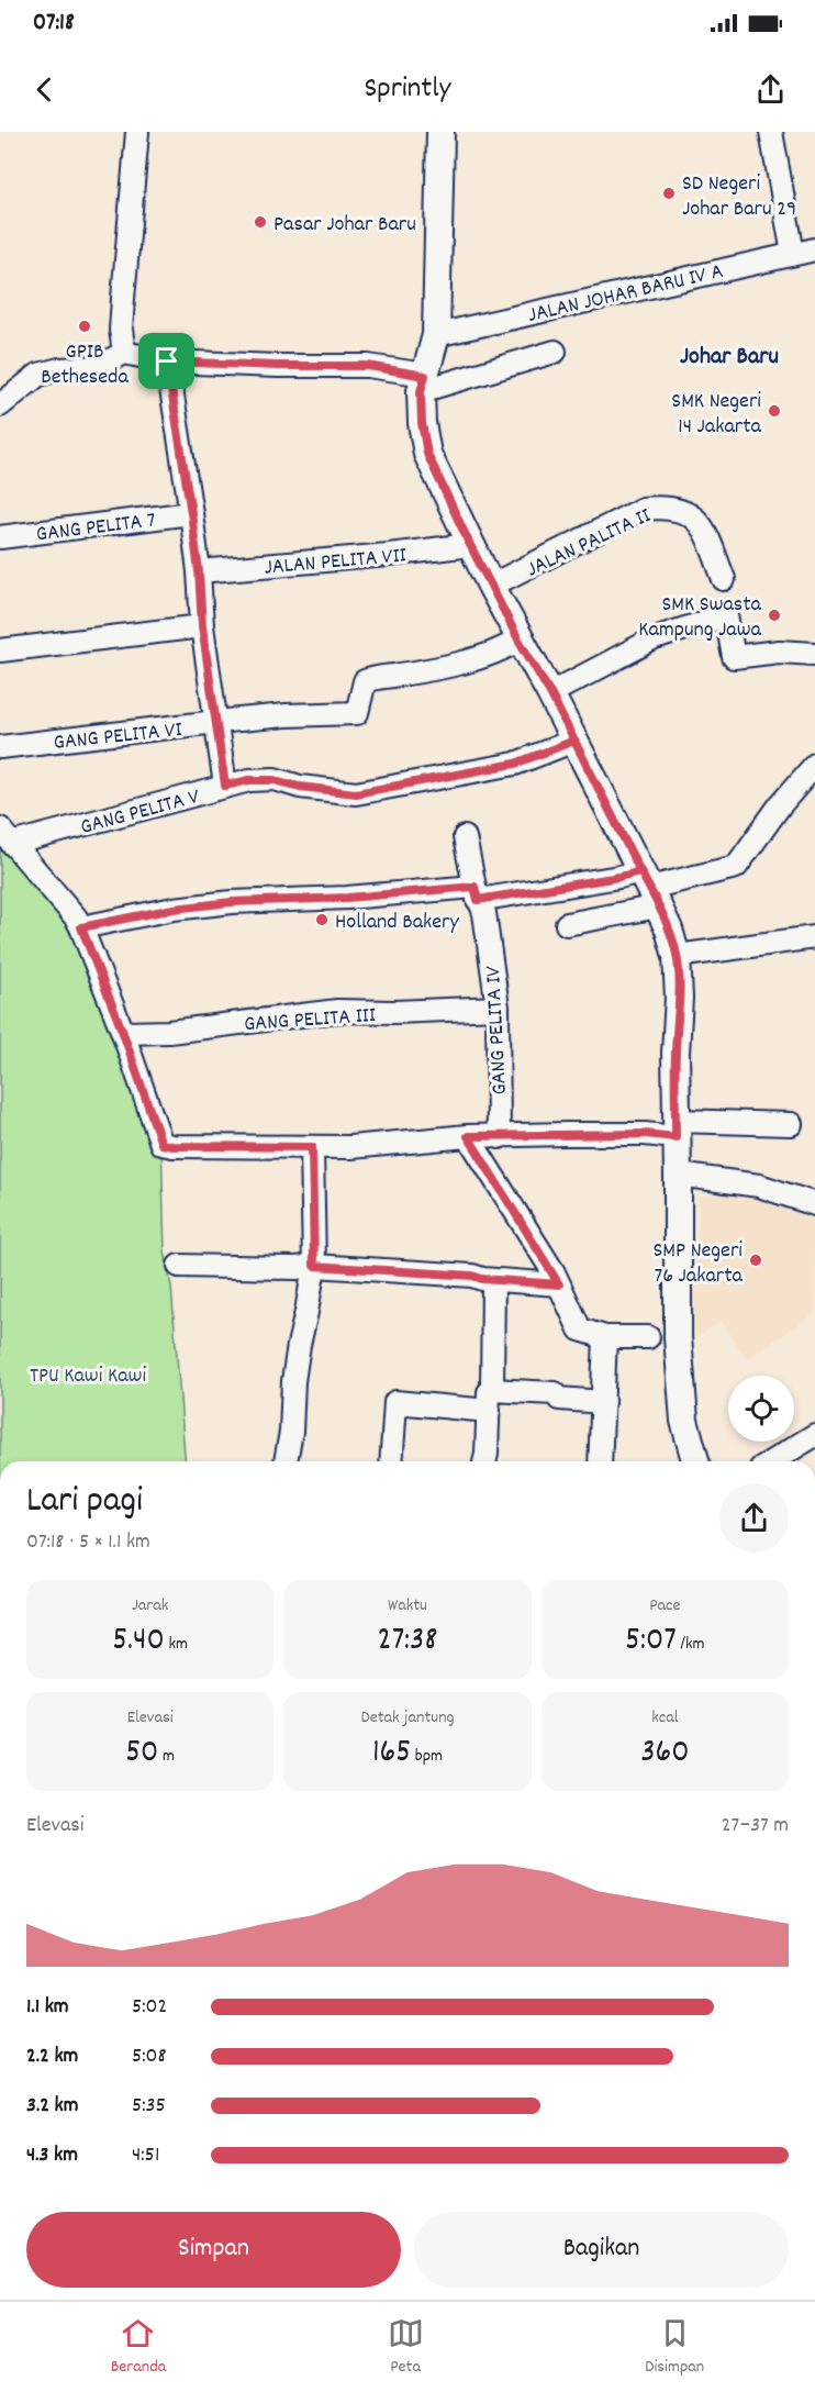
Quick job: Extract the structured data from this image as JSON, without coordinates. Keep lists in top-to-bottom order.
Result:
{
  "streets": {
    "street": [
      "JALAN JOHAR BARU IV A",
      "GANG PELITA 7",
      "JALAN PALITA II",
      "JALAN PELITA VII",
      "GANG PELITA VI",
      "GANG PELITA V",
      "GANG PELITA III",
      "GANG PELITA IV"
    ]
  },
  "crossings": [
    ["GANG PELITA III", "GANG PELITA IV"]
  ],
  "districts": ["Johar Baru"],
  "parks": ["TPU Kawi Kawi"],
  "places": [
    "SD Negeri Johar Baru 29",
    "Pasar Johar Baru",
    "GPIB Betheseda",
    "SMK Negeri 14 Jakarta",
    "SMK Swasta Kampung Jawa",
    "Holland Bakery",
    "SMP Negeri 76 Jakarta"
  ],
  "page": {
    "status": "07:18",
    "header": "Sprintly",
    "heading": ["Lari pagi", "07:18 · 5 × 1.1 km"],
    "stats": [
      ["Jarak", "5.40 km"],
      ["Waktu", "27:38"],
      ["Pace", "5:07 /km"],
      ["Elevasi", "50 m"],
      ["Detak jantung", "165 bpm"],
      ["kcal", "360"]
    ],
    "chart": ["Elevasi", "27–37 m"],
    "list": [
      {
        "name": "1.1 km",
        "note": "5:02"
      },
      {
        "name": "2.2 km",
        "note": "5:08"
      },
      {
        "name": "3.2 km",
        "note": "5:35"
      },
      {
        "name": "4.3 km",
        "note": "4:51"
      }
    ],
    "buttons": ["Simpan", "Bagikan"],
    "tabs": ["Beranda", "Peta", "Disimpan"]
  }
}
